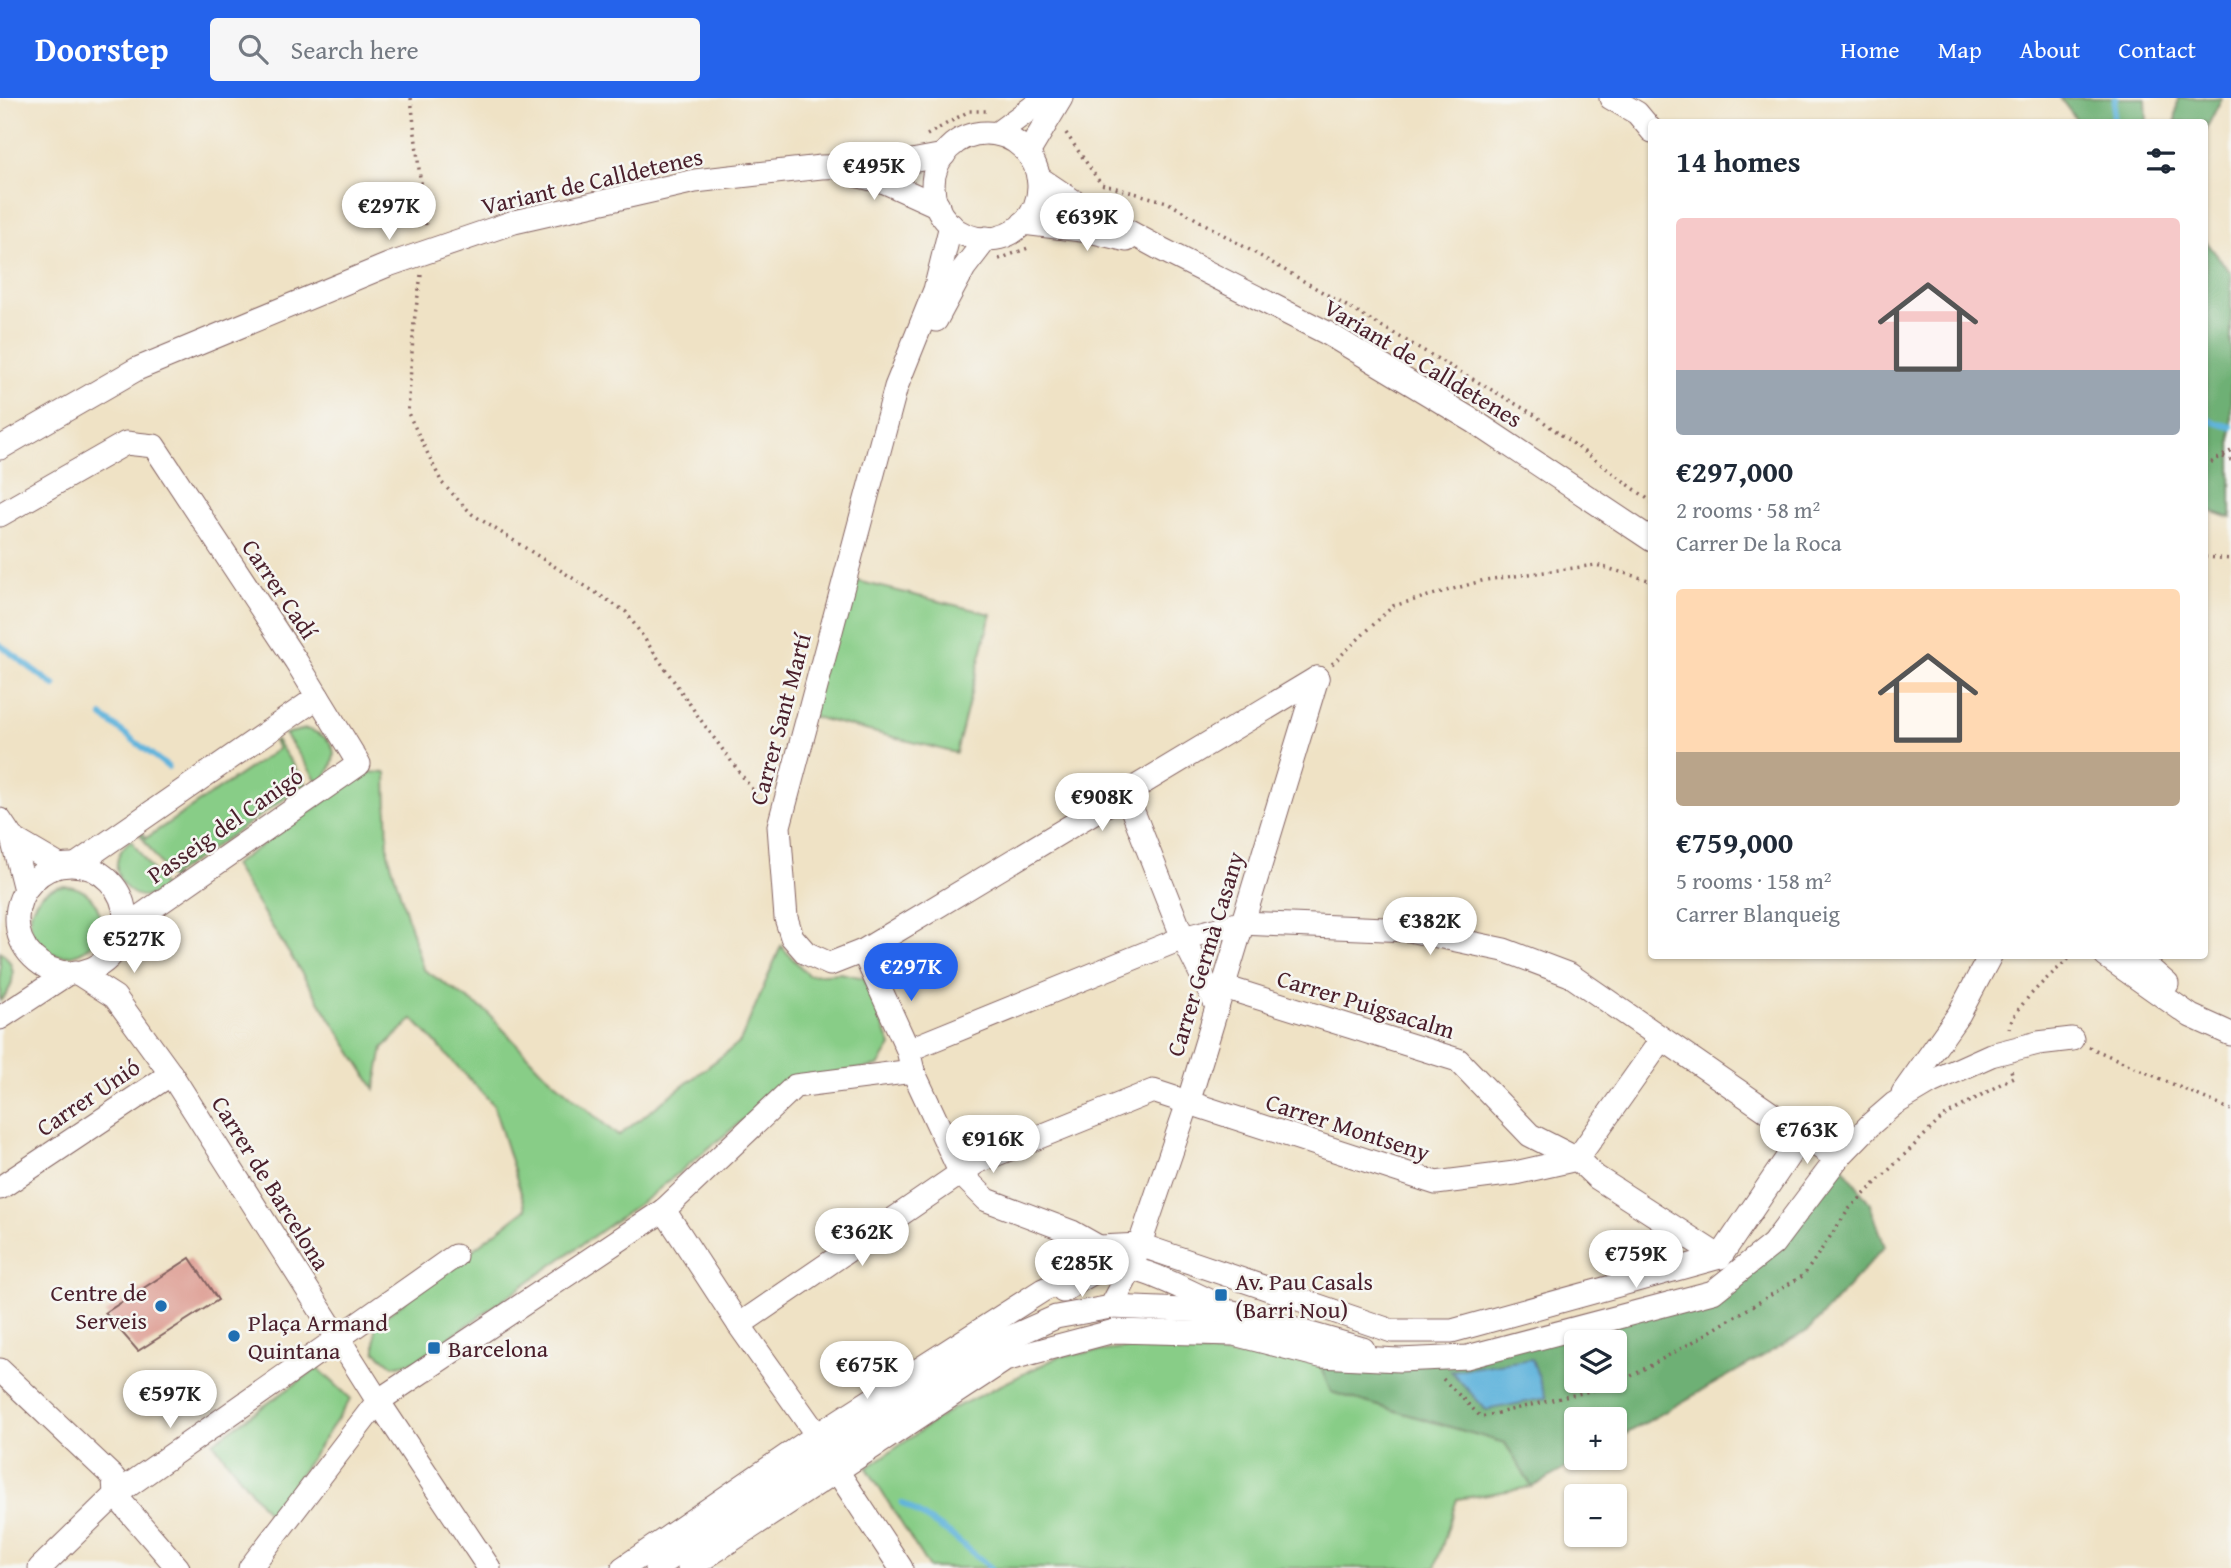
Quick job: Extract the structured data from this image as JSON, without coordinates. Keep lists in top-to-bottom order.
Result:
{
  "streets": {
    "street": [
      "Variant de Calldetenes",
      "Carrer Cadí",
      "Carrer Sant Martí",
      "Passeig del Canigó",
      "Carrer Germà Casany",
      "Carrer Puigsacalm",
      "Carrer Unió",
      "Carrer Montseny",
      "Carrer de Barcelona"
    ]
  },
  "crossings": [
    ["Variant de Calldetenes", "Carrer Sant Martí"],
    ["Carrer Cadí", "Passeig del Canigó"],
    ["Passeig del Canigó", "Carrer de Barcelona"],
    ["Carrer Germà Casany", "Carrer Puigsacalm"],
    ["Carrer Germà Casany", "Carrer Montseny"],
    ["Carrer Puigsacalm", "Carrer Montseny"],
    ["Carrer Unió", "Carrer de Barcelona"]
  ],
  "places": {
    "transit": ["Av. Pau Casals (Barri Nou)", "Barcelona"],
    "other": ["Centre de Serveis", "Plaça Armand Quintana"]
  },
  "page": {
    "header": "Doorstep",
    "search": "Search here",
    "nav": [
      "Home",
      "Map",
      "About",
      "Contact"
    ],
    "heading": "14 homes",
    "price": [
      "€495K",
      "€297K",
      "€639K",
      "€908K",
      "€382K",
      "€527K",
      "€297K",
      "€763K",
      "€916K",
      "€362K",
      "€759K",
      "€285K",
      "€675K",
      "€597K"
    ],
    "list": [
      {
        "name": "€297,000",
        "note": "2 rooms · 58 m² · Carrer De la Roca"
      },
      {
        "name": "€759,000",
        "note": "5 rooms · 158 m² · Carrer Blanqueig"
      }
    ],
    "map_buttons": ["+", "−"]
  }
}
